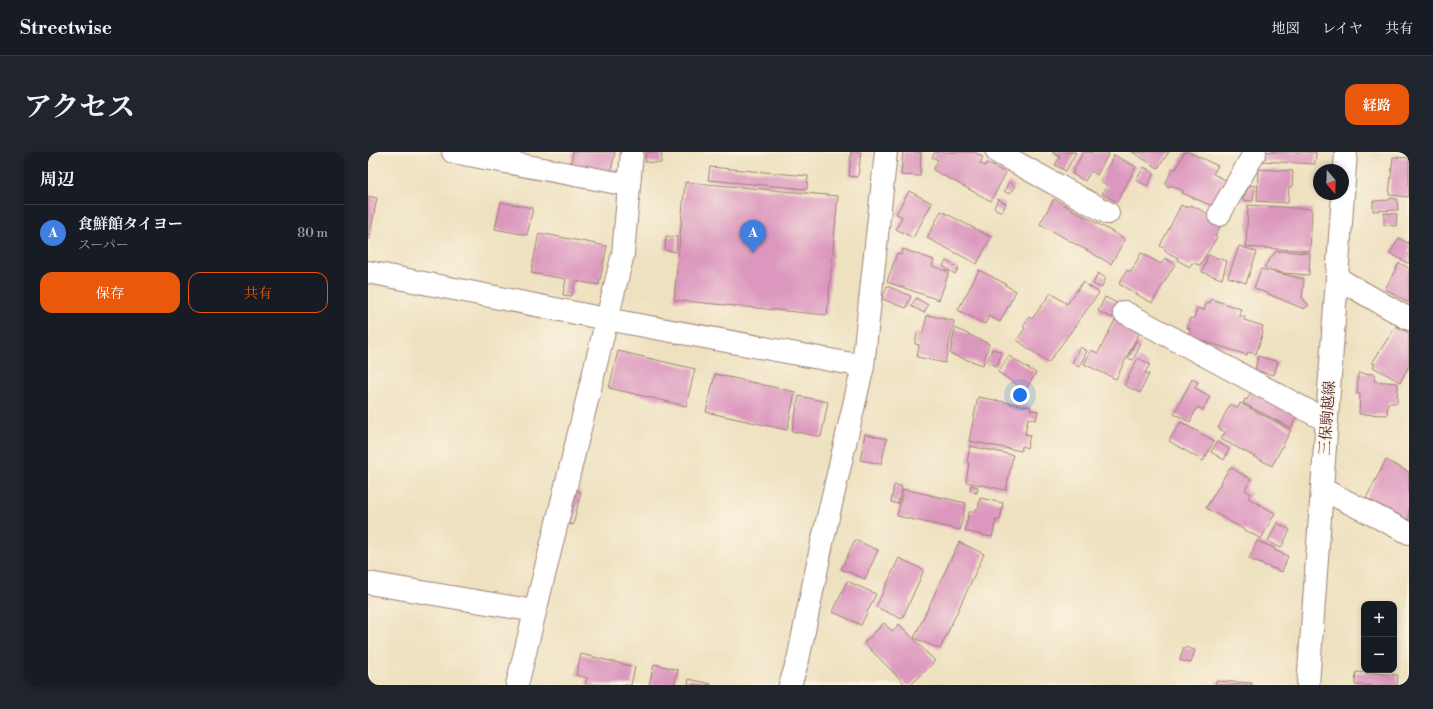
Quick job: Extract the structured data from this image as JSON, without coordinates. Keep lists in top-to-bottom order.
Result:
{
  "streets": {
    "street": ["三保駒越線"]
  },
  "north": "bottom",
  "page": {
    "header": "Streetwise",
    "nav": ["地図", "レイヤ", "共有"],
    "title": "アクセス",
    "buttons": [
      "経路",
      ["保存", "共有"]
    ],
    "heading": "周辺",
    "list": [
      {
        "mark": "A",
        "name": "食鮮館タイヨー",
        "note": "スーパー",
        "value": "80 m"
      }
    ],
    "pins": "A",
    "map_buttons": ["+", "−"]
  }
}
